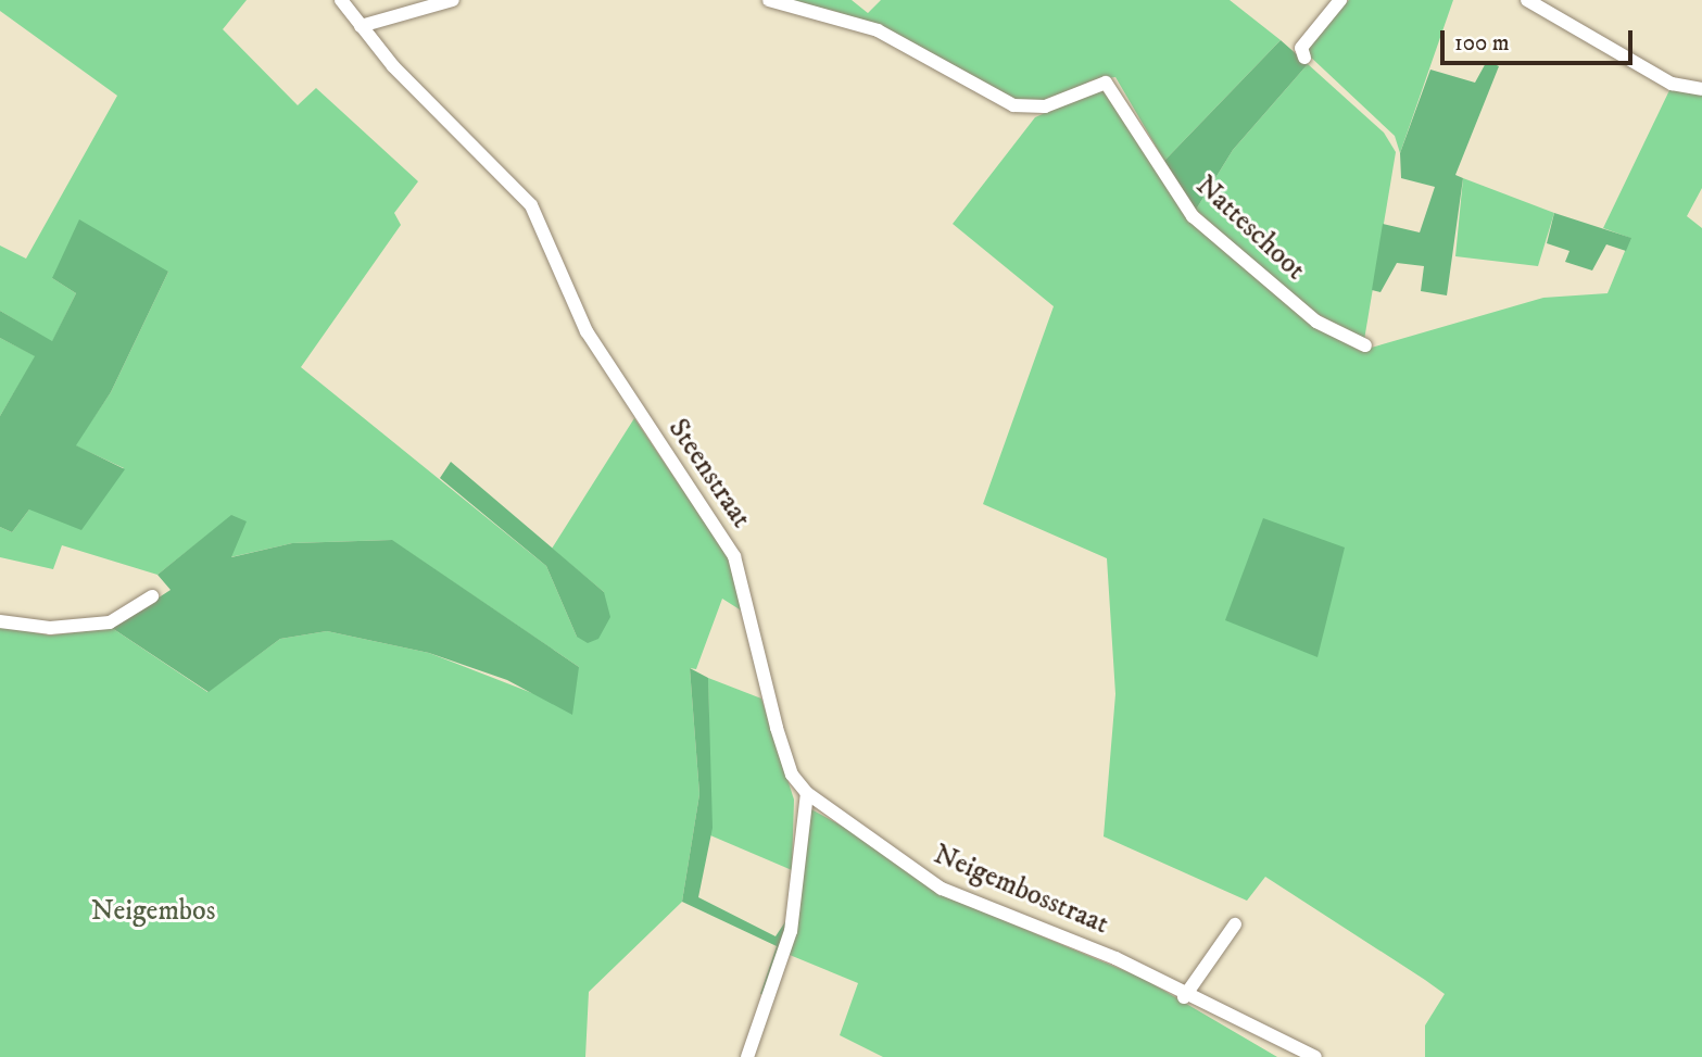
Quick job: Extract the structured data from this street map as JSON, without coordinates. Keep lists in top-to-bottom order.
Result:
{
  "streets": {
    "street": ["Natteschoot", "Steenstraat", "Neigembosstraat"]
  },
  "crossings": [
    ["Steenstraat", "Neigembosstraat"]
  ],
  "parks": ["Neigembos"],
  "scale_bar": "100 m"
}
